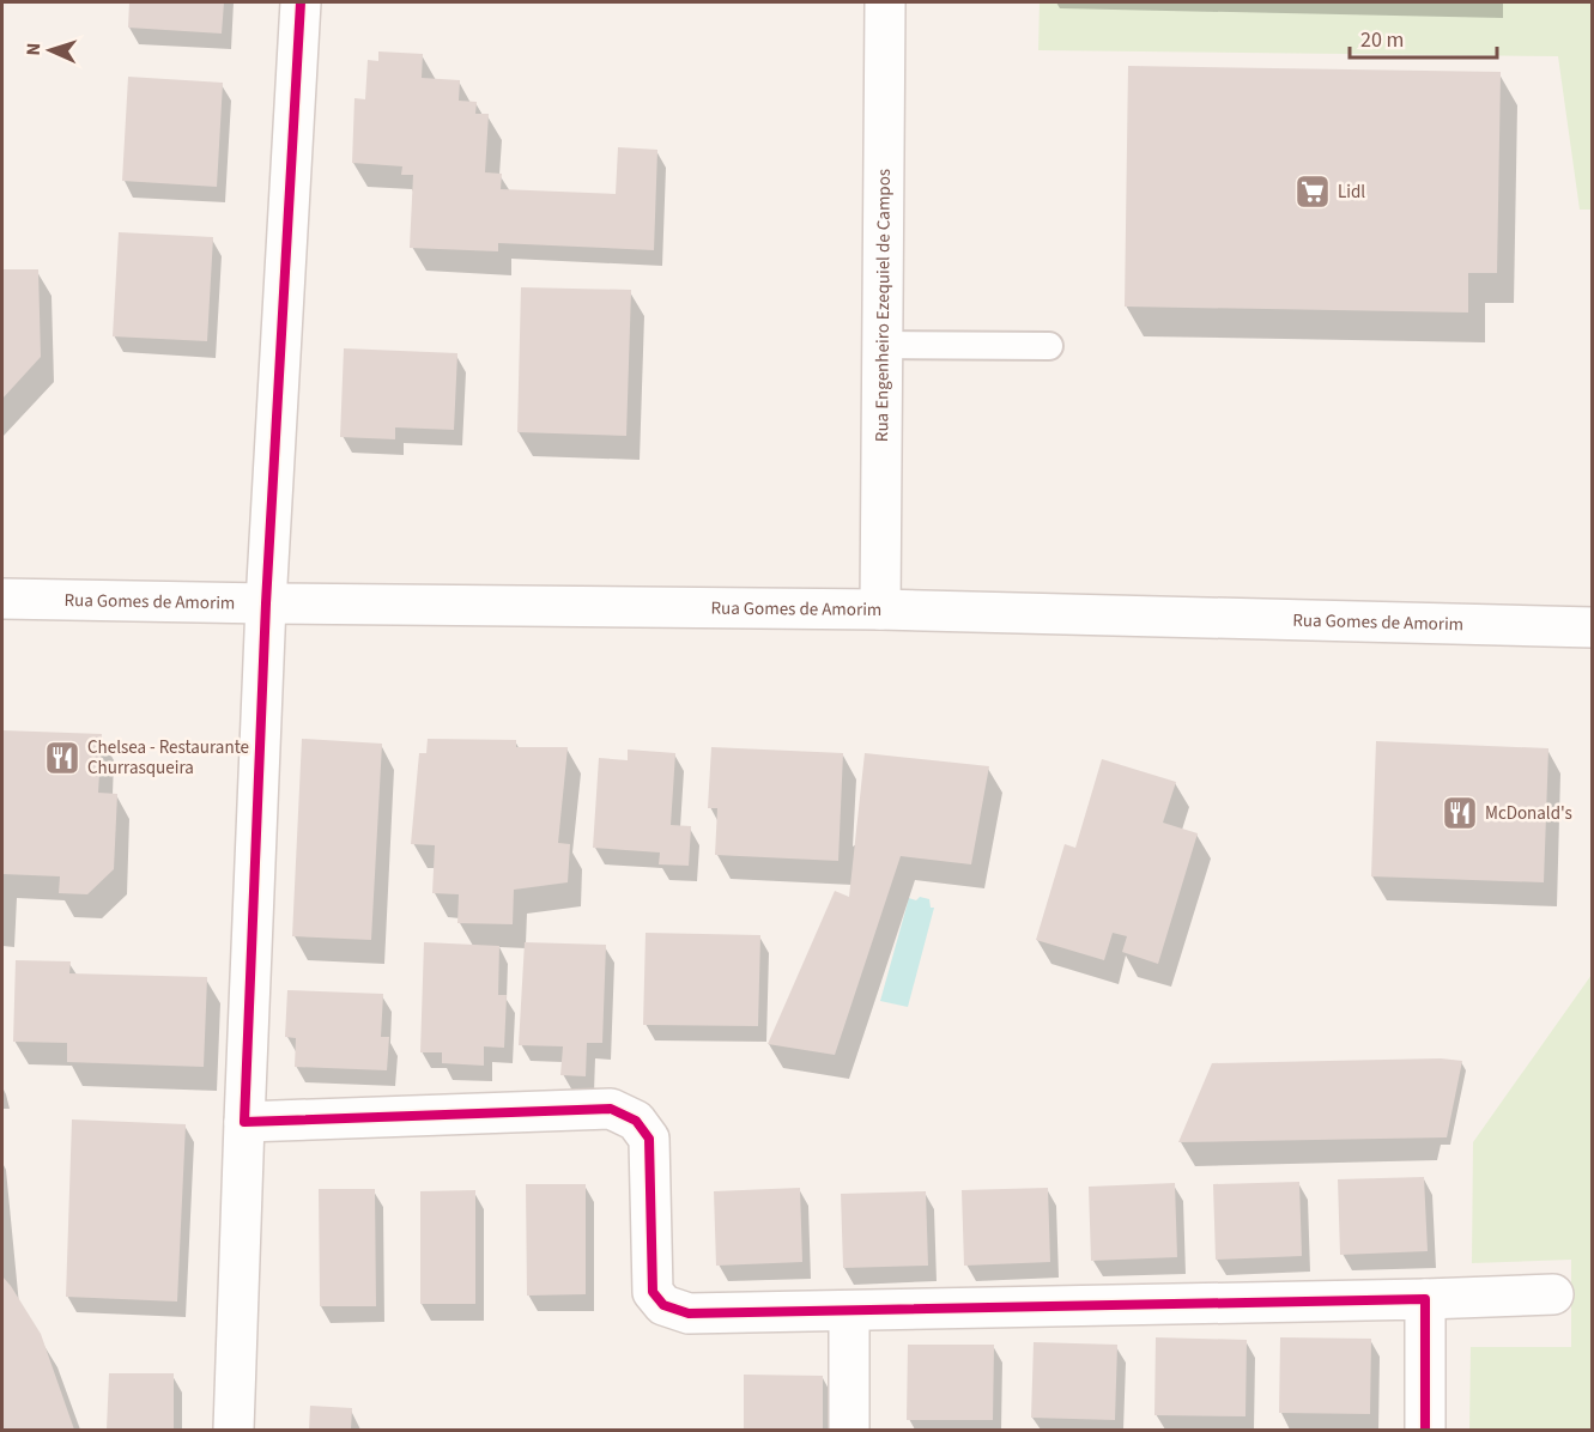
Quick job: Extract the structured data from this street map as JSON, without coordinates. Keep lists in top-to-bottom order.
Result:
{
  "streets": {
    "street": ["Rua Engenheiro Ezequiel de Campos", "Rua Gomes de Amorim"]
  },
  "crossings": [
    ["Rua Engenheiro Ezequiel de Campos", "Rua Gomes de Amorim"]
  ],
  "places": {
    "supermarket": ["Lidl"],
    "restaurant": ["Chelsea - Restaurante Churrasqueira", "McDonald's"]
  },
  "scale_bar": "20 m",
  "north": "left"
}
